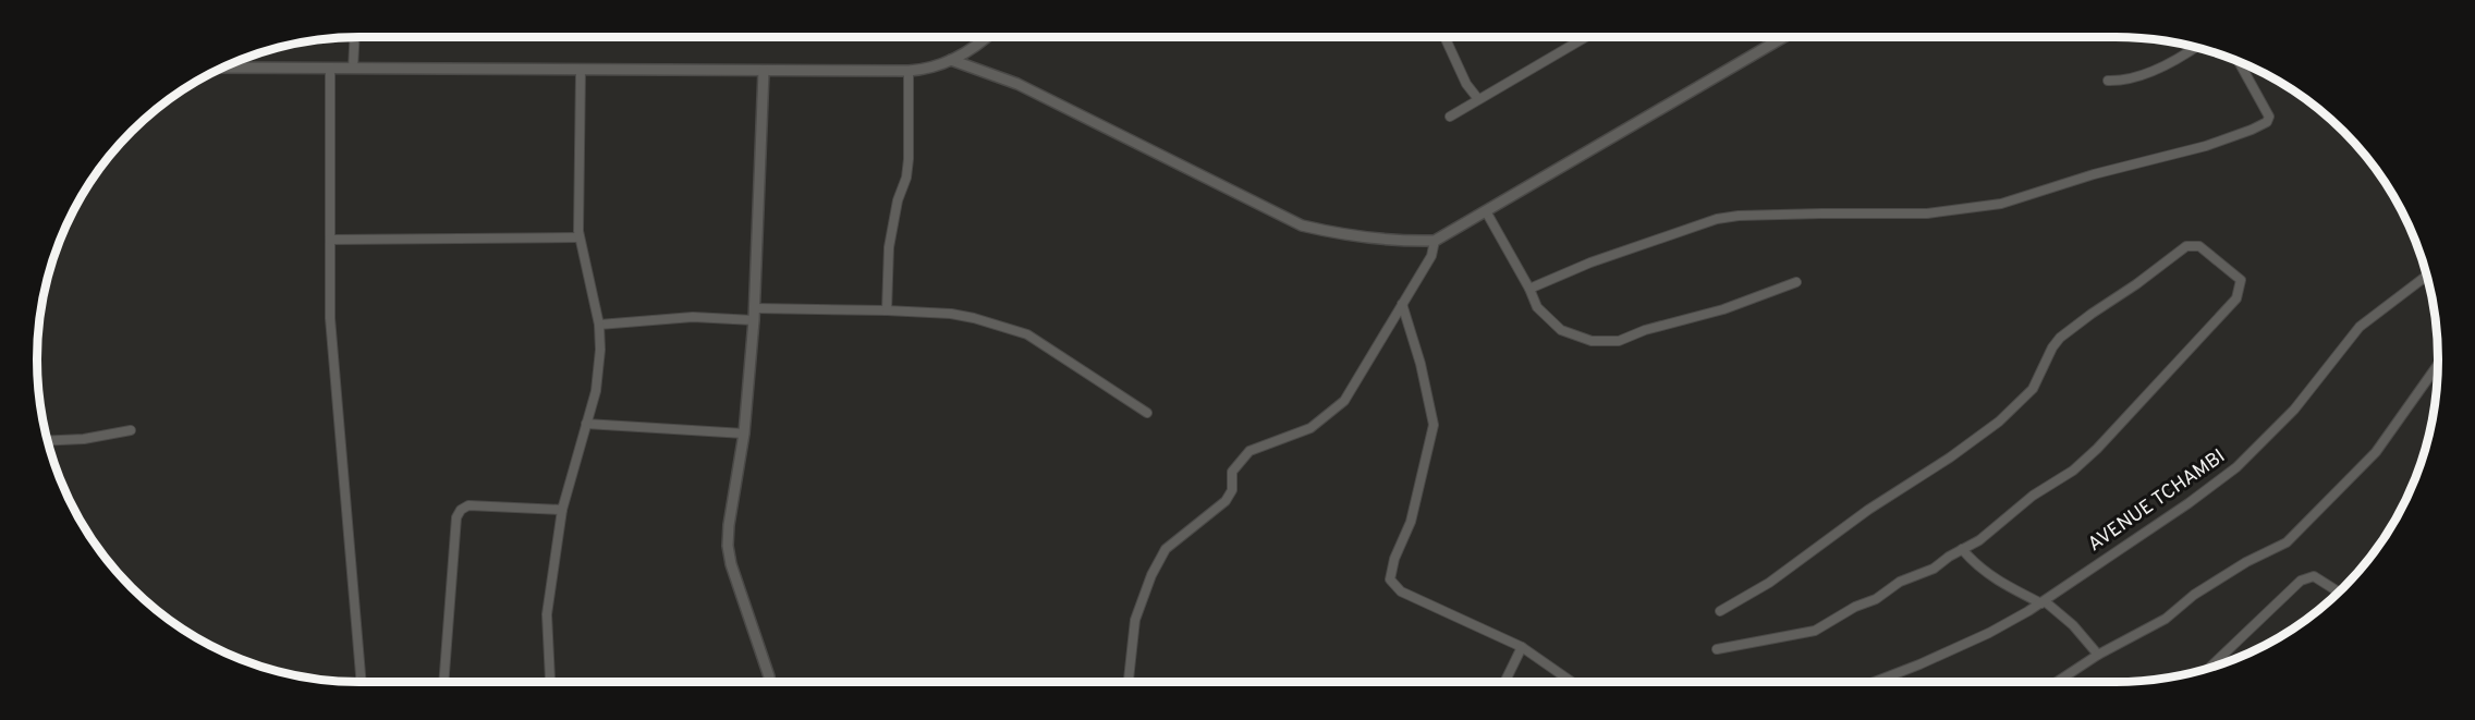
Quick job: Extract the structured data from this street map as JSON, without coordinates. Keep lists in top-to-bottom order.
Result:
{
  "streets": {
    "street": ["AVENUE TCHAMBI"]
  }
}
